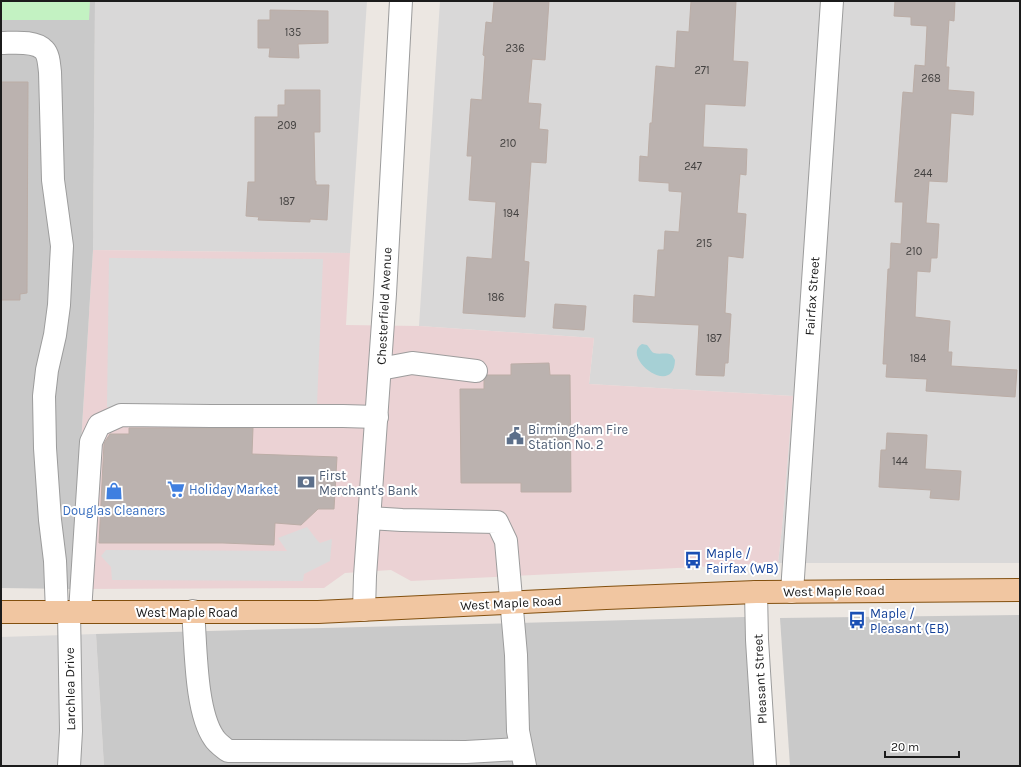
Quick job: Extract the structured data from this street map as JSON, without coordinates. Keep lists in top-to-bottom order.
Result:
{
  "streets": {
    "main road": ["West Maple Road"],
    "street": [
      "Fairfax Street",
      "Chesterfield Avenue",
      "Pleasant Street",
      "Larchlea Drive"
    ]
  },
  "crossings": [
    ["Fairfax Street", "West Maple Road"],
    ["Chesterfield Avenue", "West Maple Road"],
    ["West Maple Road", "Pleasant Street"],
    ["West Maple Road", "Larchlea Drive"]
  ],
  "places": {
    "public building": ["Birmingham Fire Station No. 2"],
    "bank": ["First Merchant's Bank"],
    "supermarket": ["Holiday Market"],
    "shop": ["Douglas Cleaners"],
    "bus stop": ["Maple / Fairfax (WB)", "Maple / Pleasant (EB)"]
  },
  "house_numbers": [
    "135",
    "236",
    "271",
    "268",
    "209",
    "210",
    "247",
    "244",
    "187",
    "194",
    "215",
    "210",
    "186",
    "187",
    "184",
    "144"
  ],
  "scale_bar": "20 m"
}
